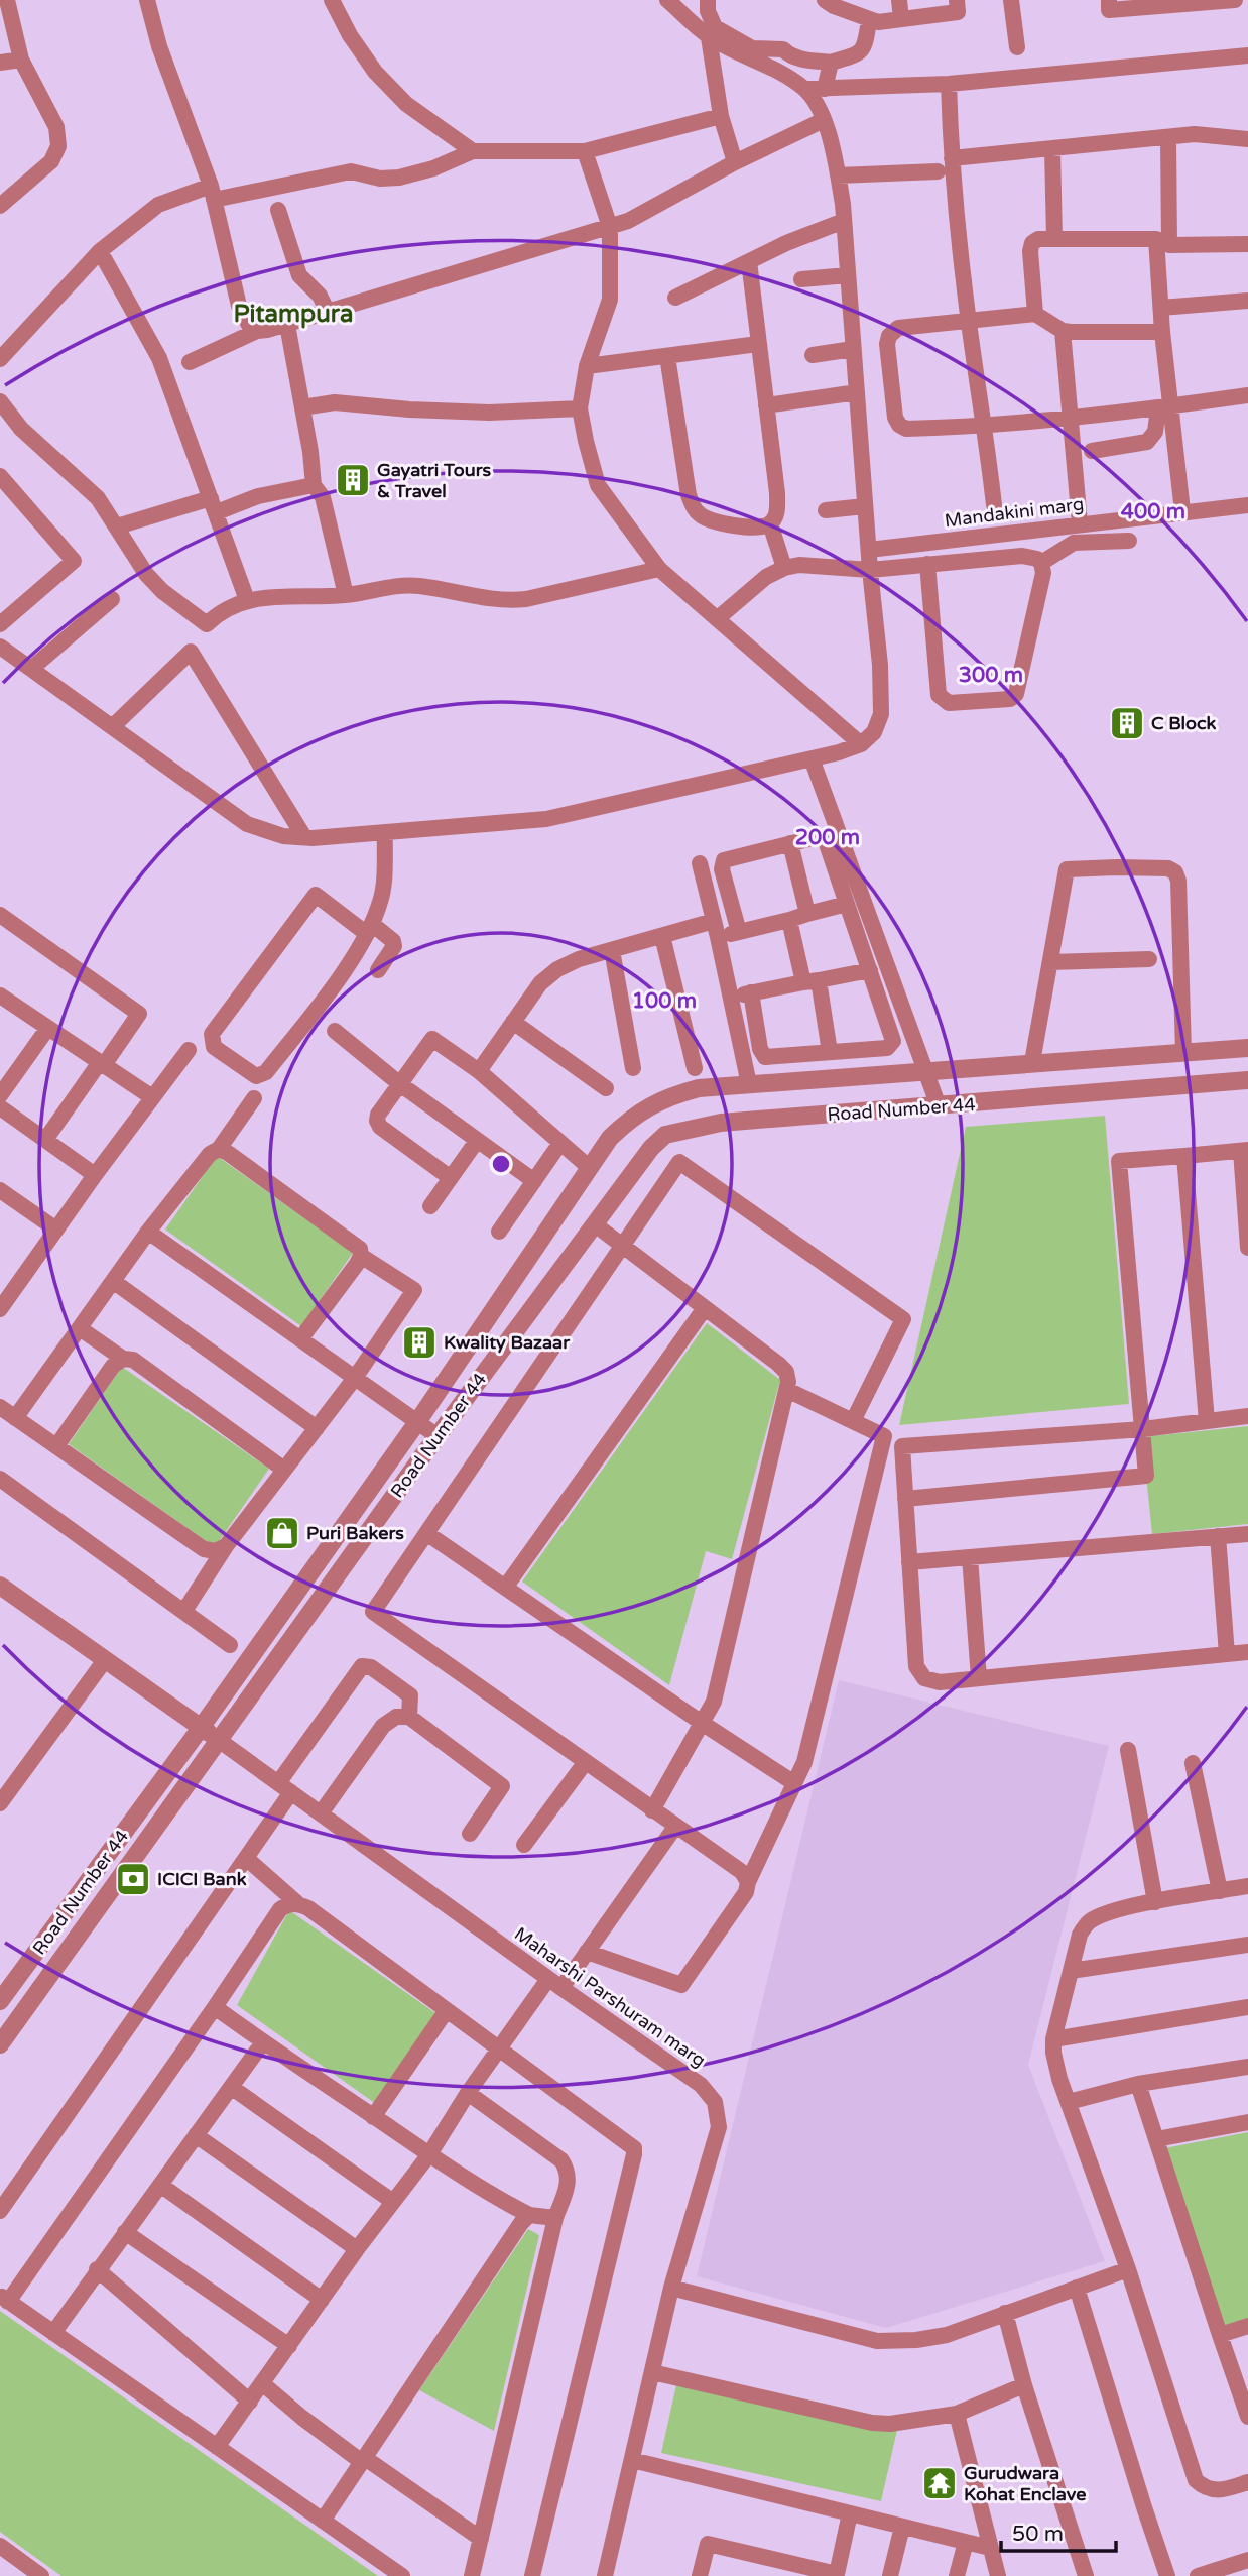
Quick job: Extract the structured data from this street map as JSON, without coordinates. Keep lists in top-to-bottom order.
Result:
{
  "streets": {
    "street": ["Mandakini marg", "Road Number 44", "Maharshi Parshuram marg"]
  },
  "crossings": [
    ["Road Number 44", "Maharshi Parshuram marg"]
  ],
  "districts": ["Pitampura"],
  "places": {
    "building": ["Gayatri Tours & Travel", "C Block", "Kwality Bazaar"],
    "shop": ["Puri Bakers"],
    "bank": ["ICICI Bank"],
    "temple": ["Gurudwara Kohat Enclave"]
  },
  "scale_bar": "50 m",
  "rings": [
    "400 m",
    "300 m",
    "200 m",
    "100 m"
  ]
}
